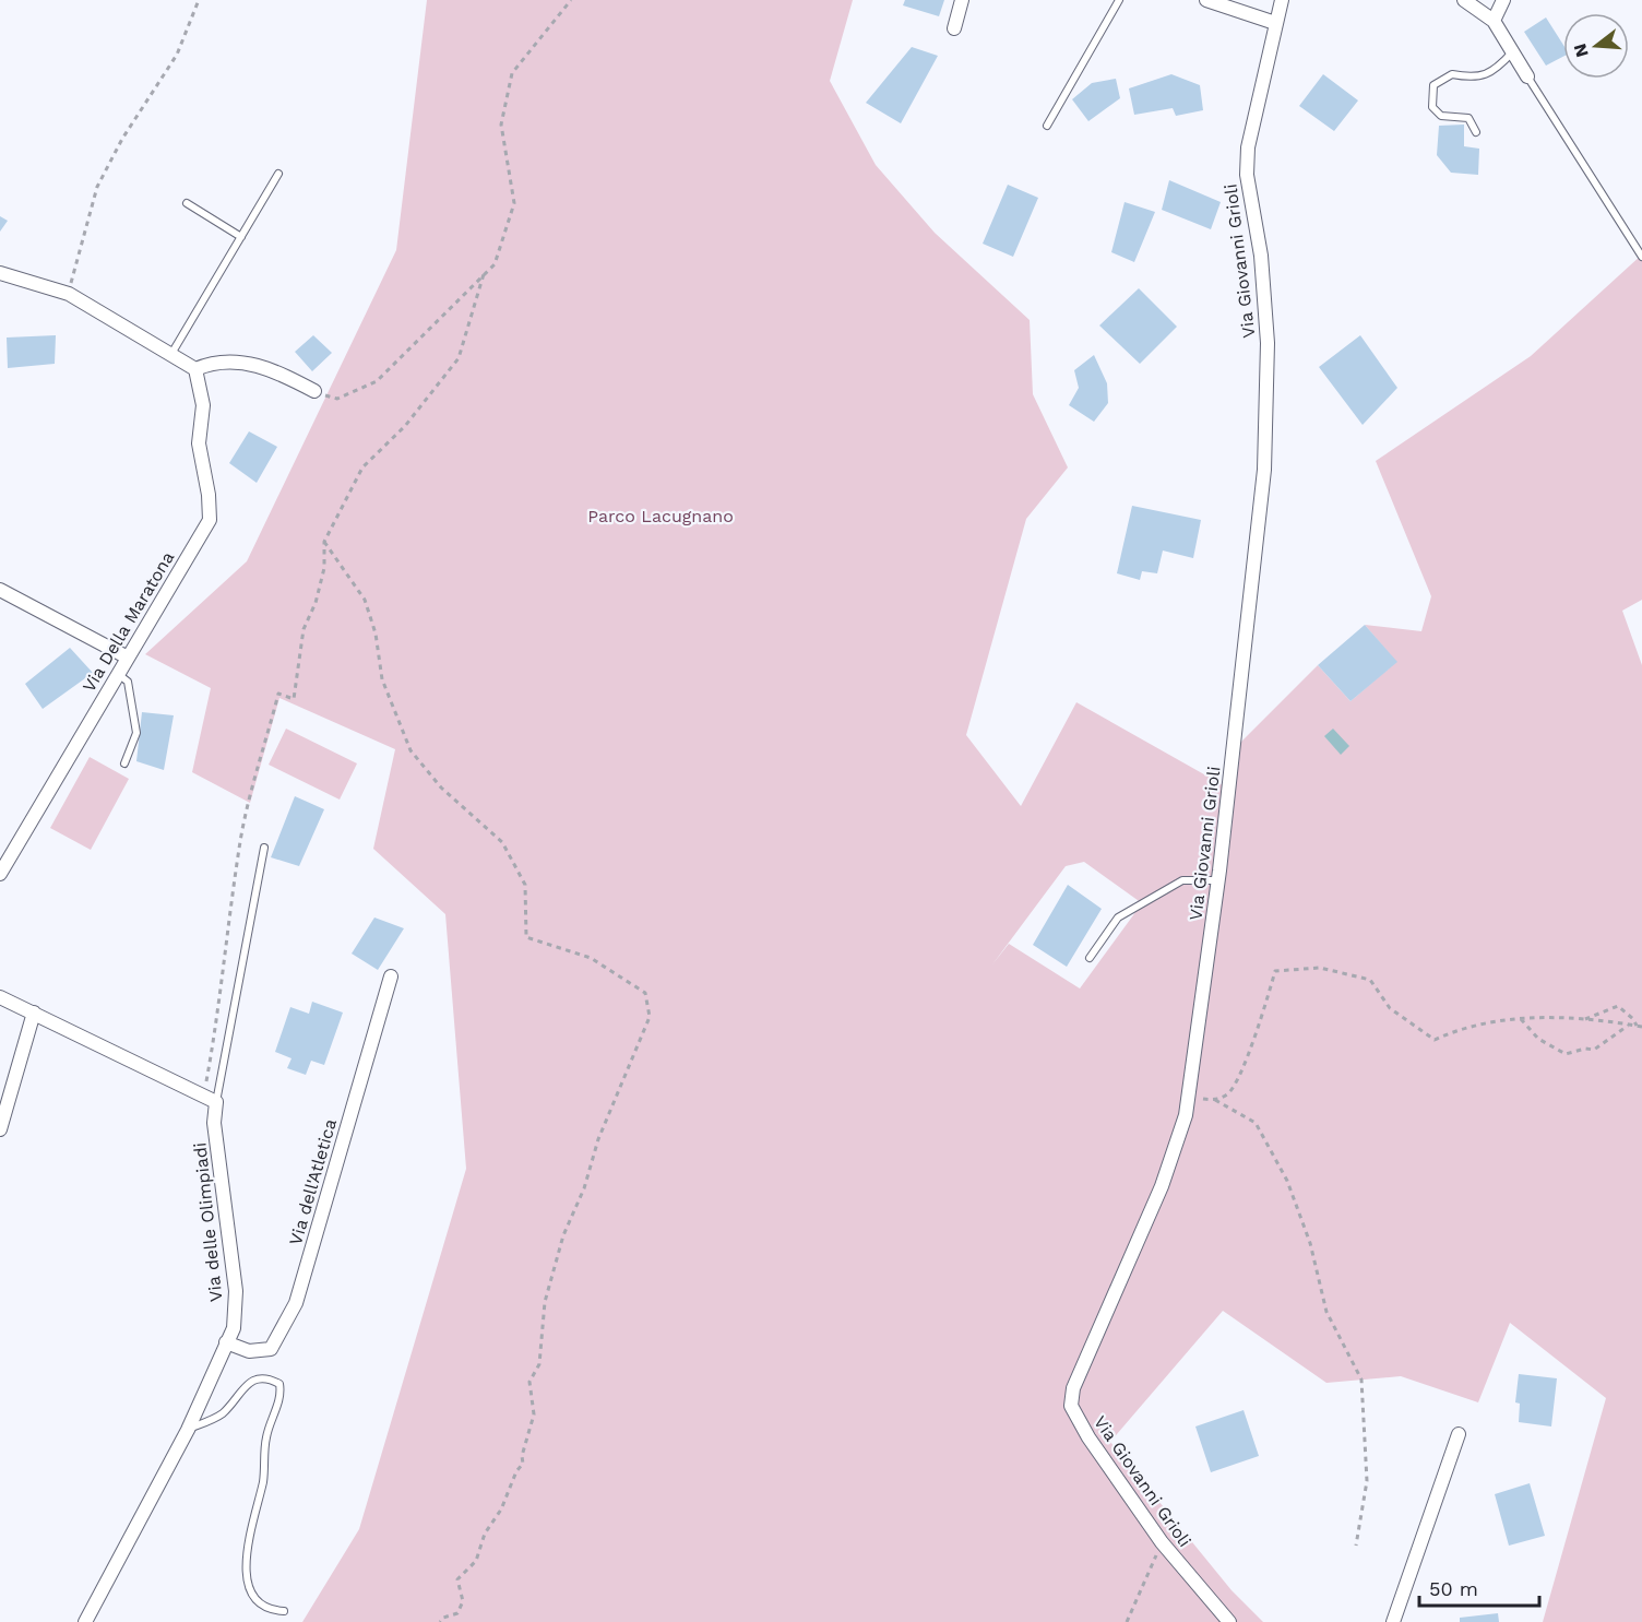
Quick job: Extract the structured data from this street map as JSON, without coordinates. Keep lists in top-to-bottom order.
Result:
{
  "streets": {
    "street": [
      "Via Giovanni Grioli",
      "Via Della Maratona",
      "Via dell'Atletica",
      "Via delle Olimpiadi"
    ]
  },
  "crossings": [
    ["Via dell'Atletica", "Via delle Olimpiadi"]
  ],
  "parks": ["Parco Lacugnano"],
  "scale_bar": "50 m",
  "north": "left"
}
